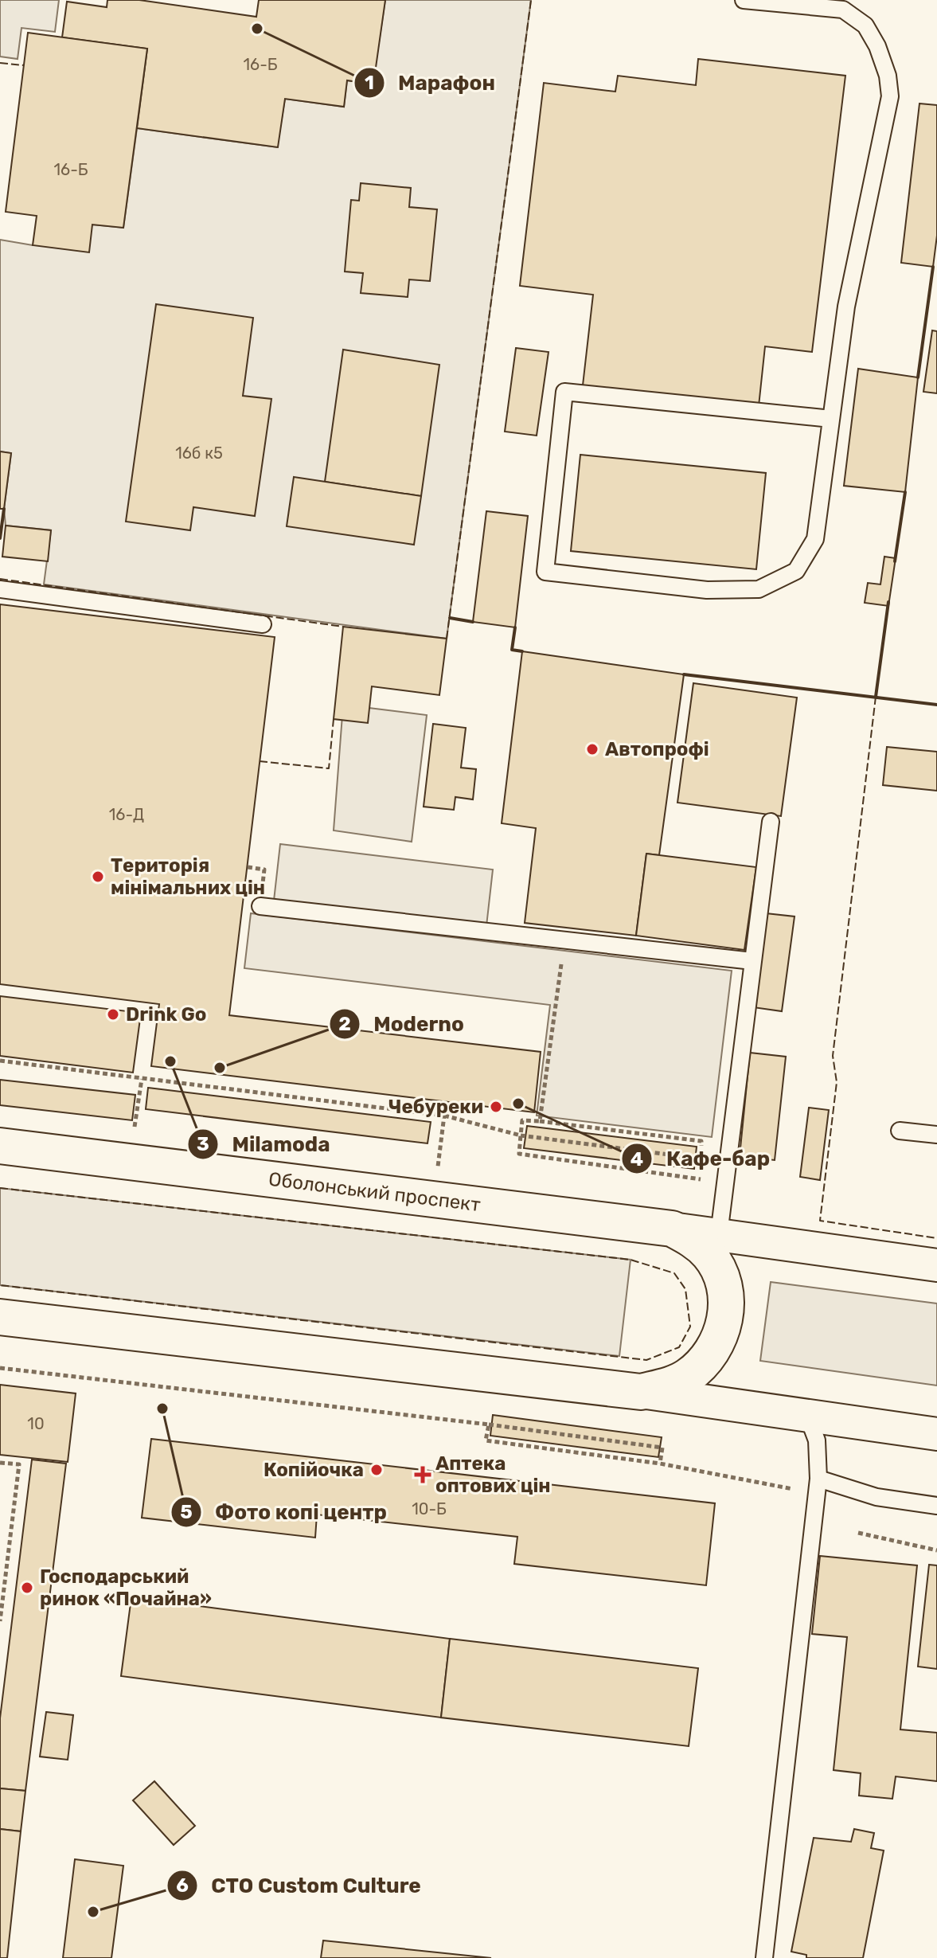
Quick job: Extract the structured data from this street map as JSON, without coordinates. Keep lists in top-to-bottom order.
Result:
{
  "streets": {
    "main road": ["Оболонський проспект"]
  },
  "places": {
    "other": [
      "Марафон",
      "Автопрофі",
      "Територія мінімальних цін",
      "Drink Go",
      "Milamoda",
      "Moderno",
      "Кафе-бар",
      "Чебуреки",
      "Фото копі центр",
      "Копійочка",
      "Господарський ринок «Почайна»",
      "СТО Custom Culture"
    ],
    "health": ["Аптека оптових цін"]
  },
  "house_numbers": [
    "16-Б",
    "16-Б",
    "16б к5",
    "16-Д",
    "10",
    "10-Б"
  ]
}
